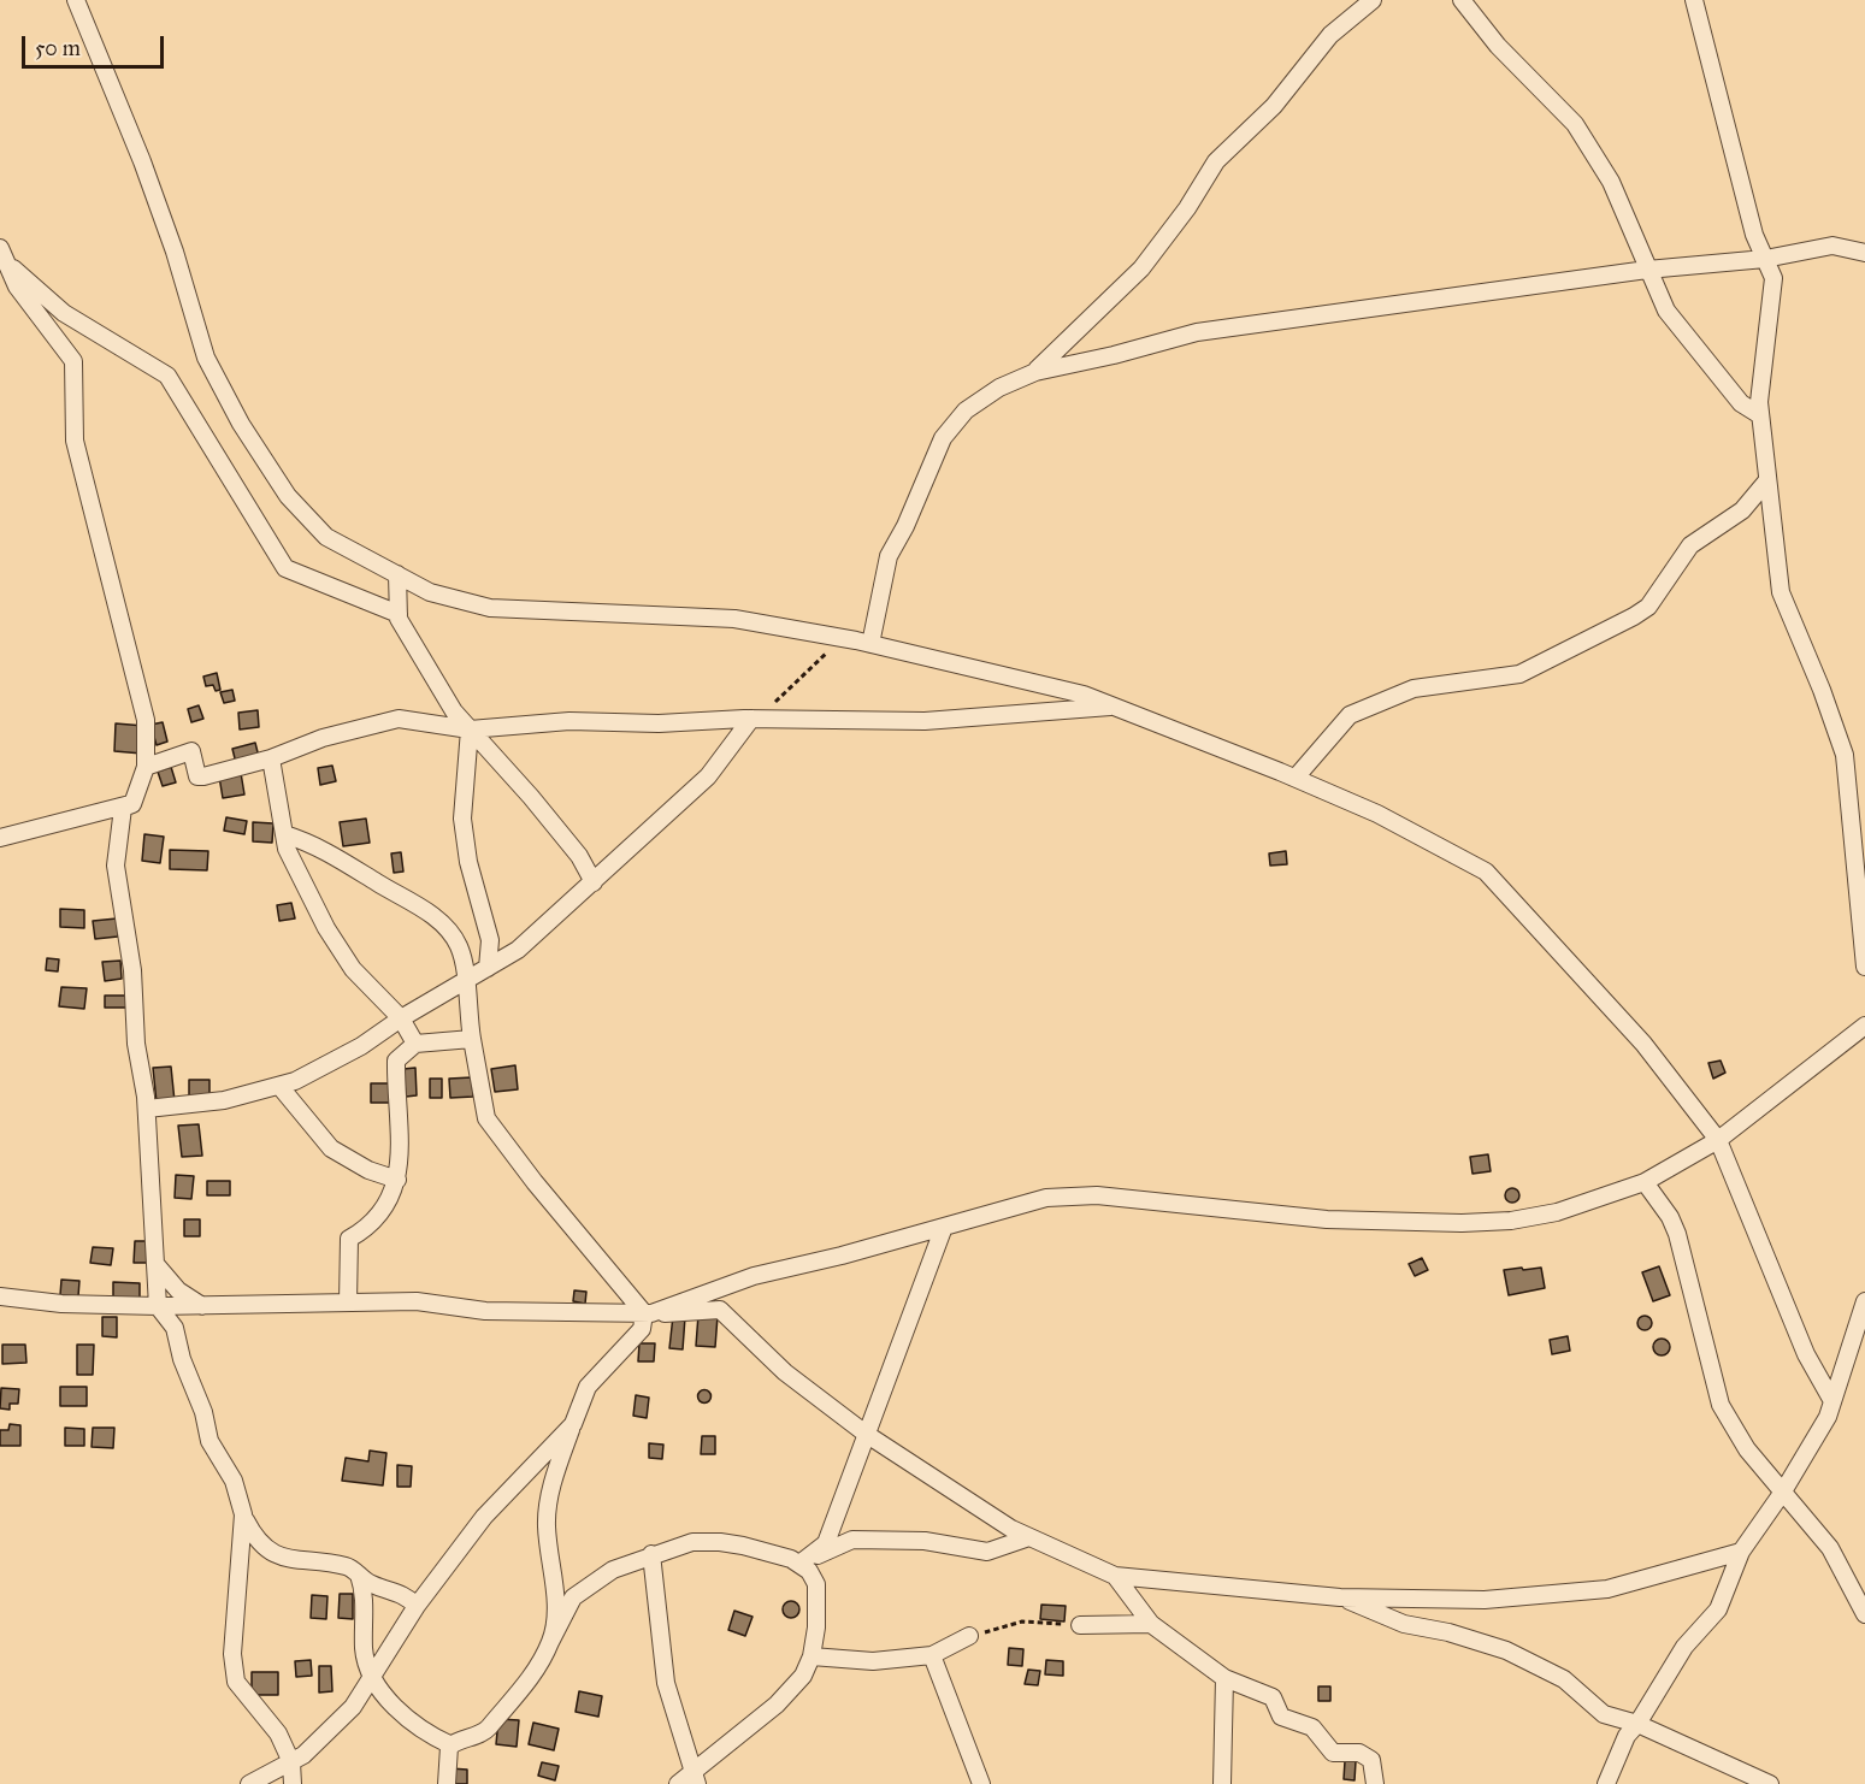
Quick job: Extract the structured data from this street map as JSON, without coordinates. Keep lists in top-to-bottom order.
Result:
{
  "scale_bar": "50 m"
}
